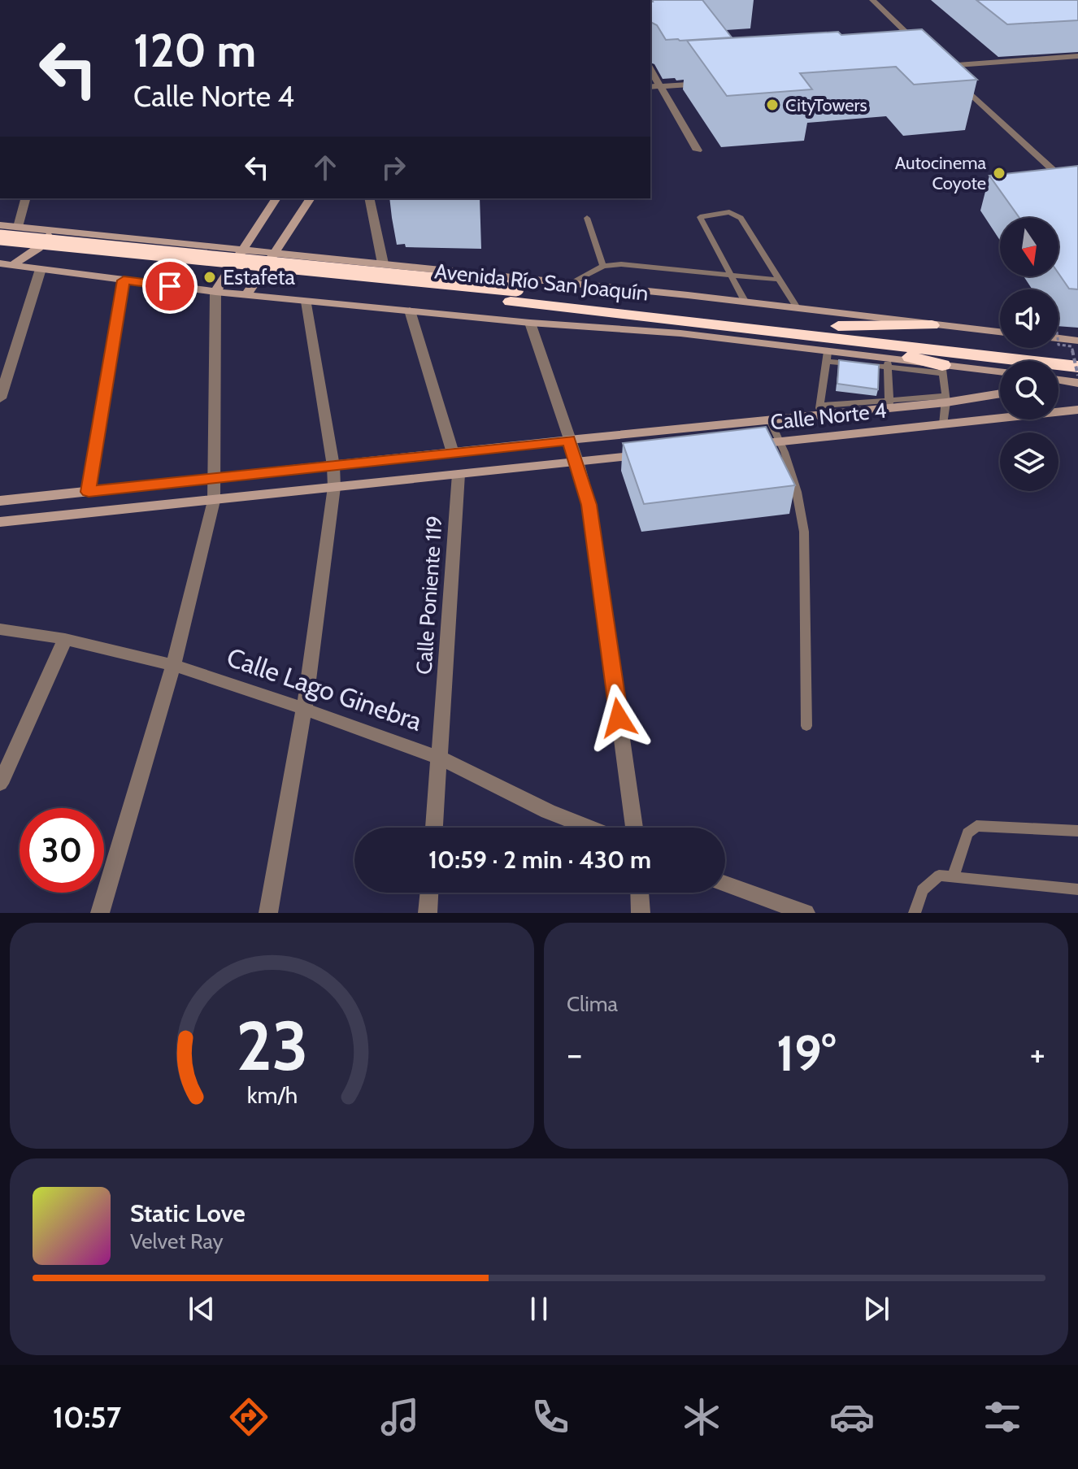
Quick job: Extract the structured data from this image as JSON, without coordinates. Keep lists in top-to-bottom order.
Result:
{
  "streets": {
    "highway": ["Avenida Río San Joaquín"],
    "main road": ["Calle Norte 4"],
    "street": ["Calle Poniente 119", "Calle Lago Ginebra"]
  },
  "crossings": [
    ["Calle Poniente 119", "Calle Lago Ginebra"]
  ],
  "places": ["CityTowers", "Autocinema Coyote", "Estafeta"],
  "north": "bottom",
  "page": {
    "turn": ["120 m", "Calle Norte 4"],
    "limit": "30",
    "trip": "10:59 · 2 min · 430 m",
    "tile": "Clima",
    "heat": ["−", "19°", "+"],
    "song": ["Static Love", "Velvet Ray"],
    "tabs": "10:57",
    "gauge": ["23", "km/h"]
  }
}
